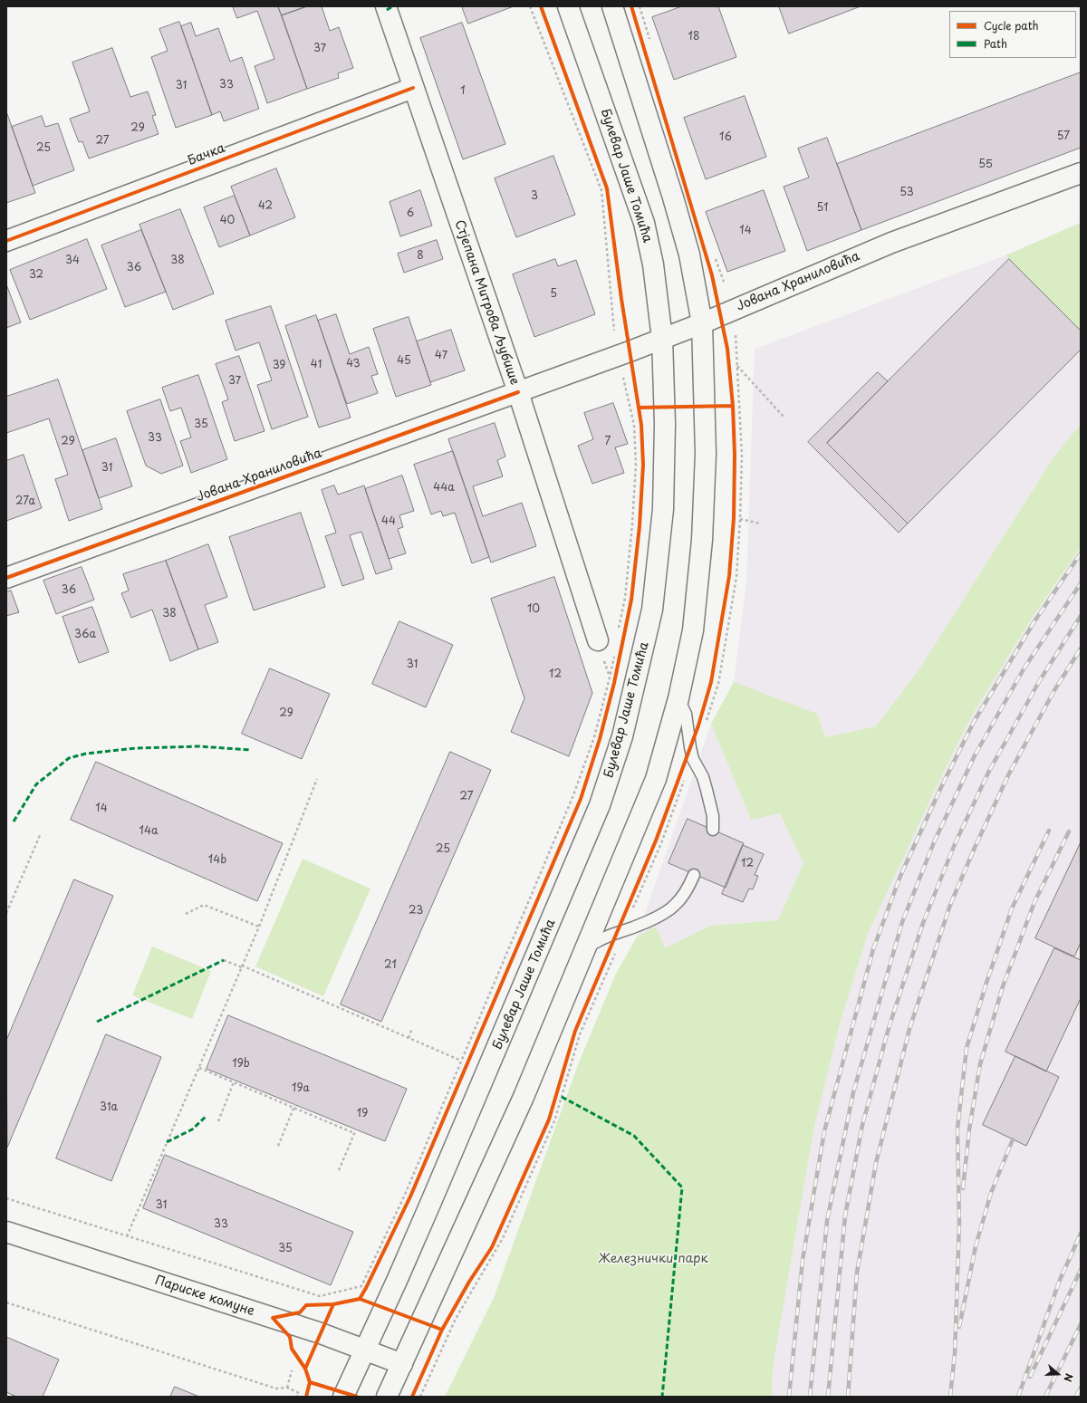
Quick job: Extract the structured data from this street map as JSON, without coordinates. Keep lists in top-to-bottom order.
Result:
{
  "streets": {
    "main road": [
      "Бачка",
      "Булевар Јаше Томића",
      "Јована Храниловића",
      "Стјепана Митрова Љубише",
      "Париске комуне"
    ]
  },
  "crossings": [
    ["Бачка", "Стјепана Митрова Љубише"],
    ["Булевар Јаше Томића", "Јована Храниловића"],
    ["Булевар Јаше Томића", "Париске комуне"],
    ["Јована Храниловића", "Стјепана Митрова Љубише"]
  ],
  "parks": ["Железнички парк"],
  "house_numbers": [
    "18",
    "37",
    "33",
    "31",
    "1",
    "29",
    "57",
    "16",
    "27",
    "25",
    "55",
    "53",
    "3",
    "42",
    "51",
    "6",
    "40",
    "14",
    "8",
    "34",
    "38",
    "36",
    "32",
    "5",
    "47",
    "45",
    "43",
    "41",
    "39",
    "37",
    "35",
    "33",
    "29",
    "7",
    "31",
    "44a",
    "27a",
    "44",
    "36",
    "10",
    "38",
    "36a",
    "31",
    "12",
    "29",
    "27",
    "14",
    "14a",
    "25",
    "14b",
    "12",
    "23",
    "21",
    "19b",
    "19a",
    "31a",
    "19",
    "31",
    "33",
    "35"
  ],
  "legend": ["Cycle path", "Path"],
  "north": "right"
}
